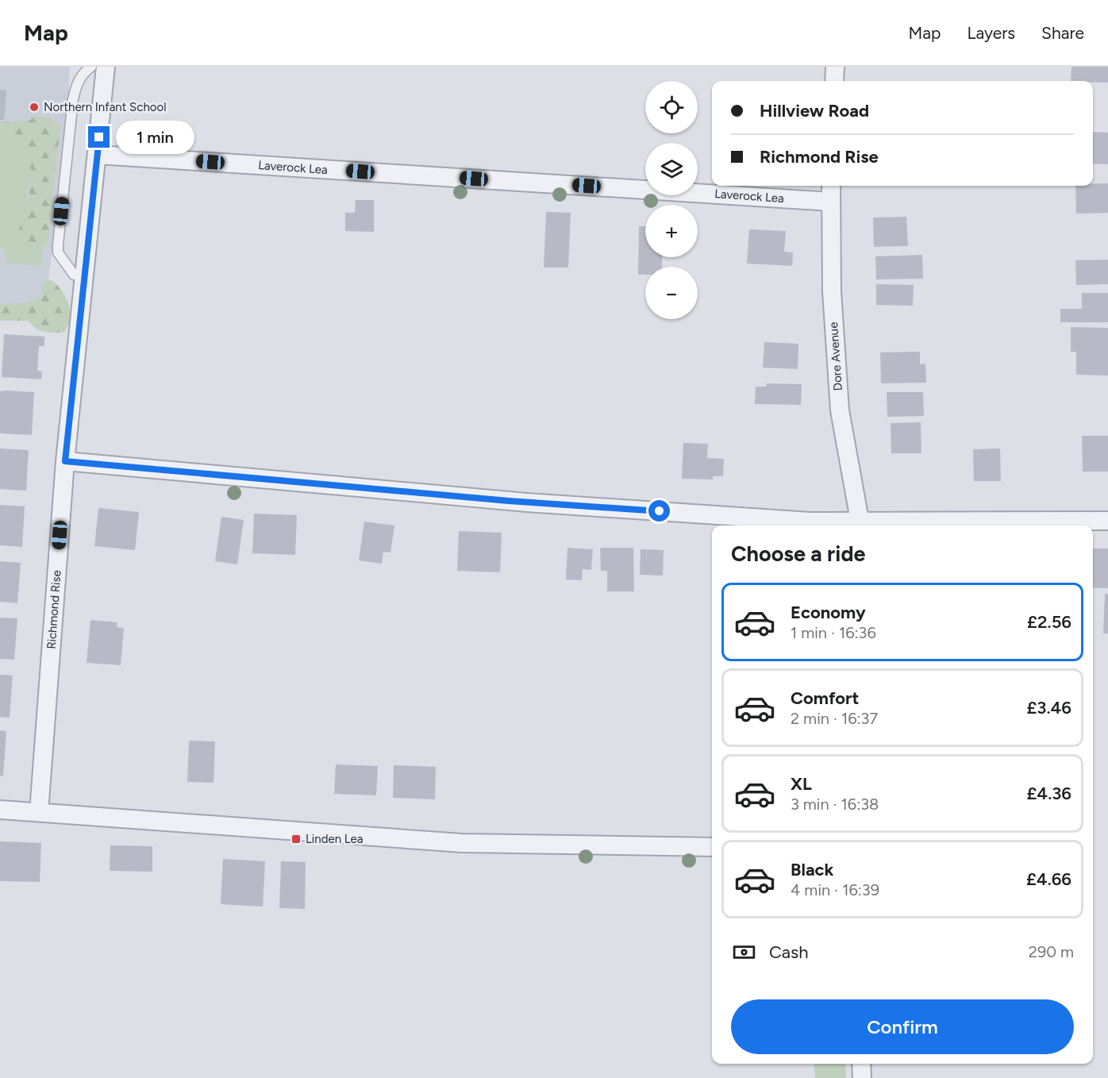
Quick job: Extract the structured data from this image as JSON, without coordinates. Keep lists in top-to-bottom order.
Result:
{
  "streets": {
    "street": ["Laverock Lea", "Dore Avenue", "Richmond Rise"]
  },
  "crossings": [
    ["Laverock Lea", "Dore Avenue"],
    ["Laverock Lea", "Richmond Rise"]
  ],
  "places": {
    "other": ["Northern Infant School"],
    "transit": ["Linden Lea"]
  },
  "page": {
    "header": "Map",
    "nav": ["Map", "Layers", "Share"],
    "map_buttons": ["+", "−"],
    "banner": ["Hillview Road", "Richmond Rise"],
    "bubble": "1 min",
    "heading": "Choose a ride",
    "list": [
      {
        "name": "Economy",
        "note": "1 min · 16:36",
        "value": "£2.56"
      },
      {
        "name": "Comfort",
        "note": "2 min · 16:37",
        "value": "£3.46"
      },
      {
        "name": "XL",
        "note": "3 min · 16:38",
        "value": "£4.36"
      },
      {
        "name": "Black",
        "note": "4 min · 16:39",
        "value": "£4.66"
      }
    ],
    "pay": ["Cash", "290 m"],
    "buttons": "Confirm"
  }
}
